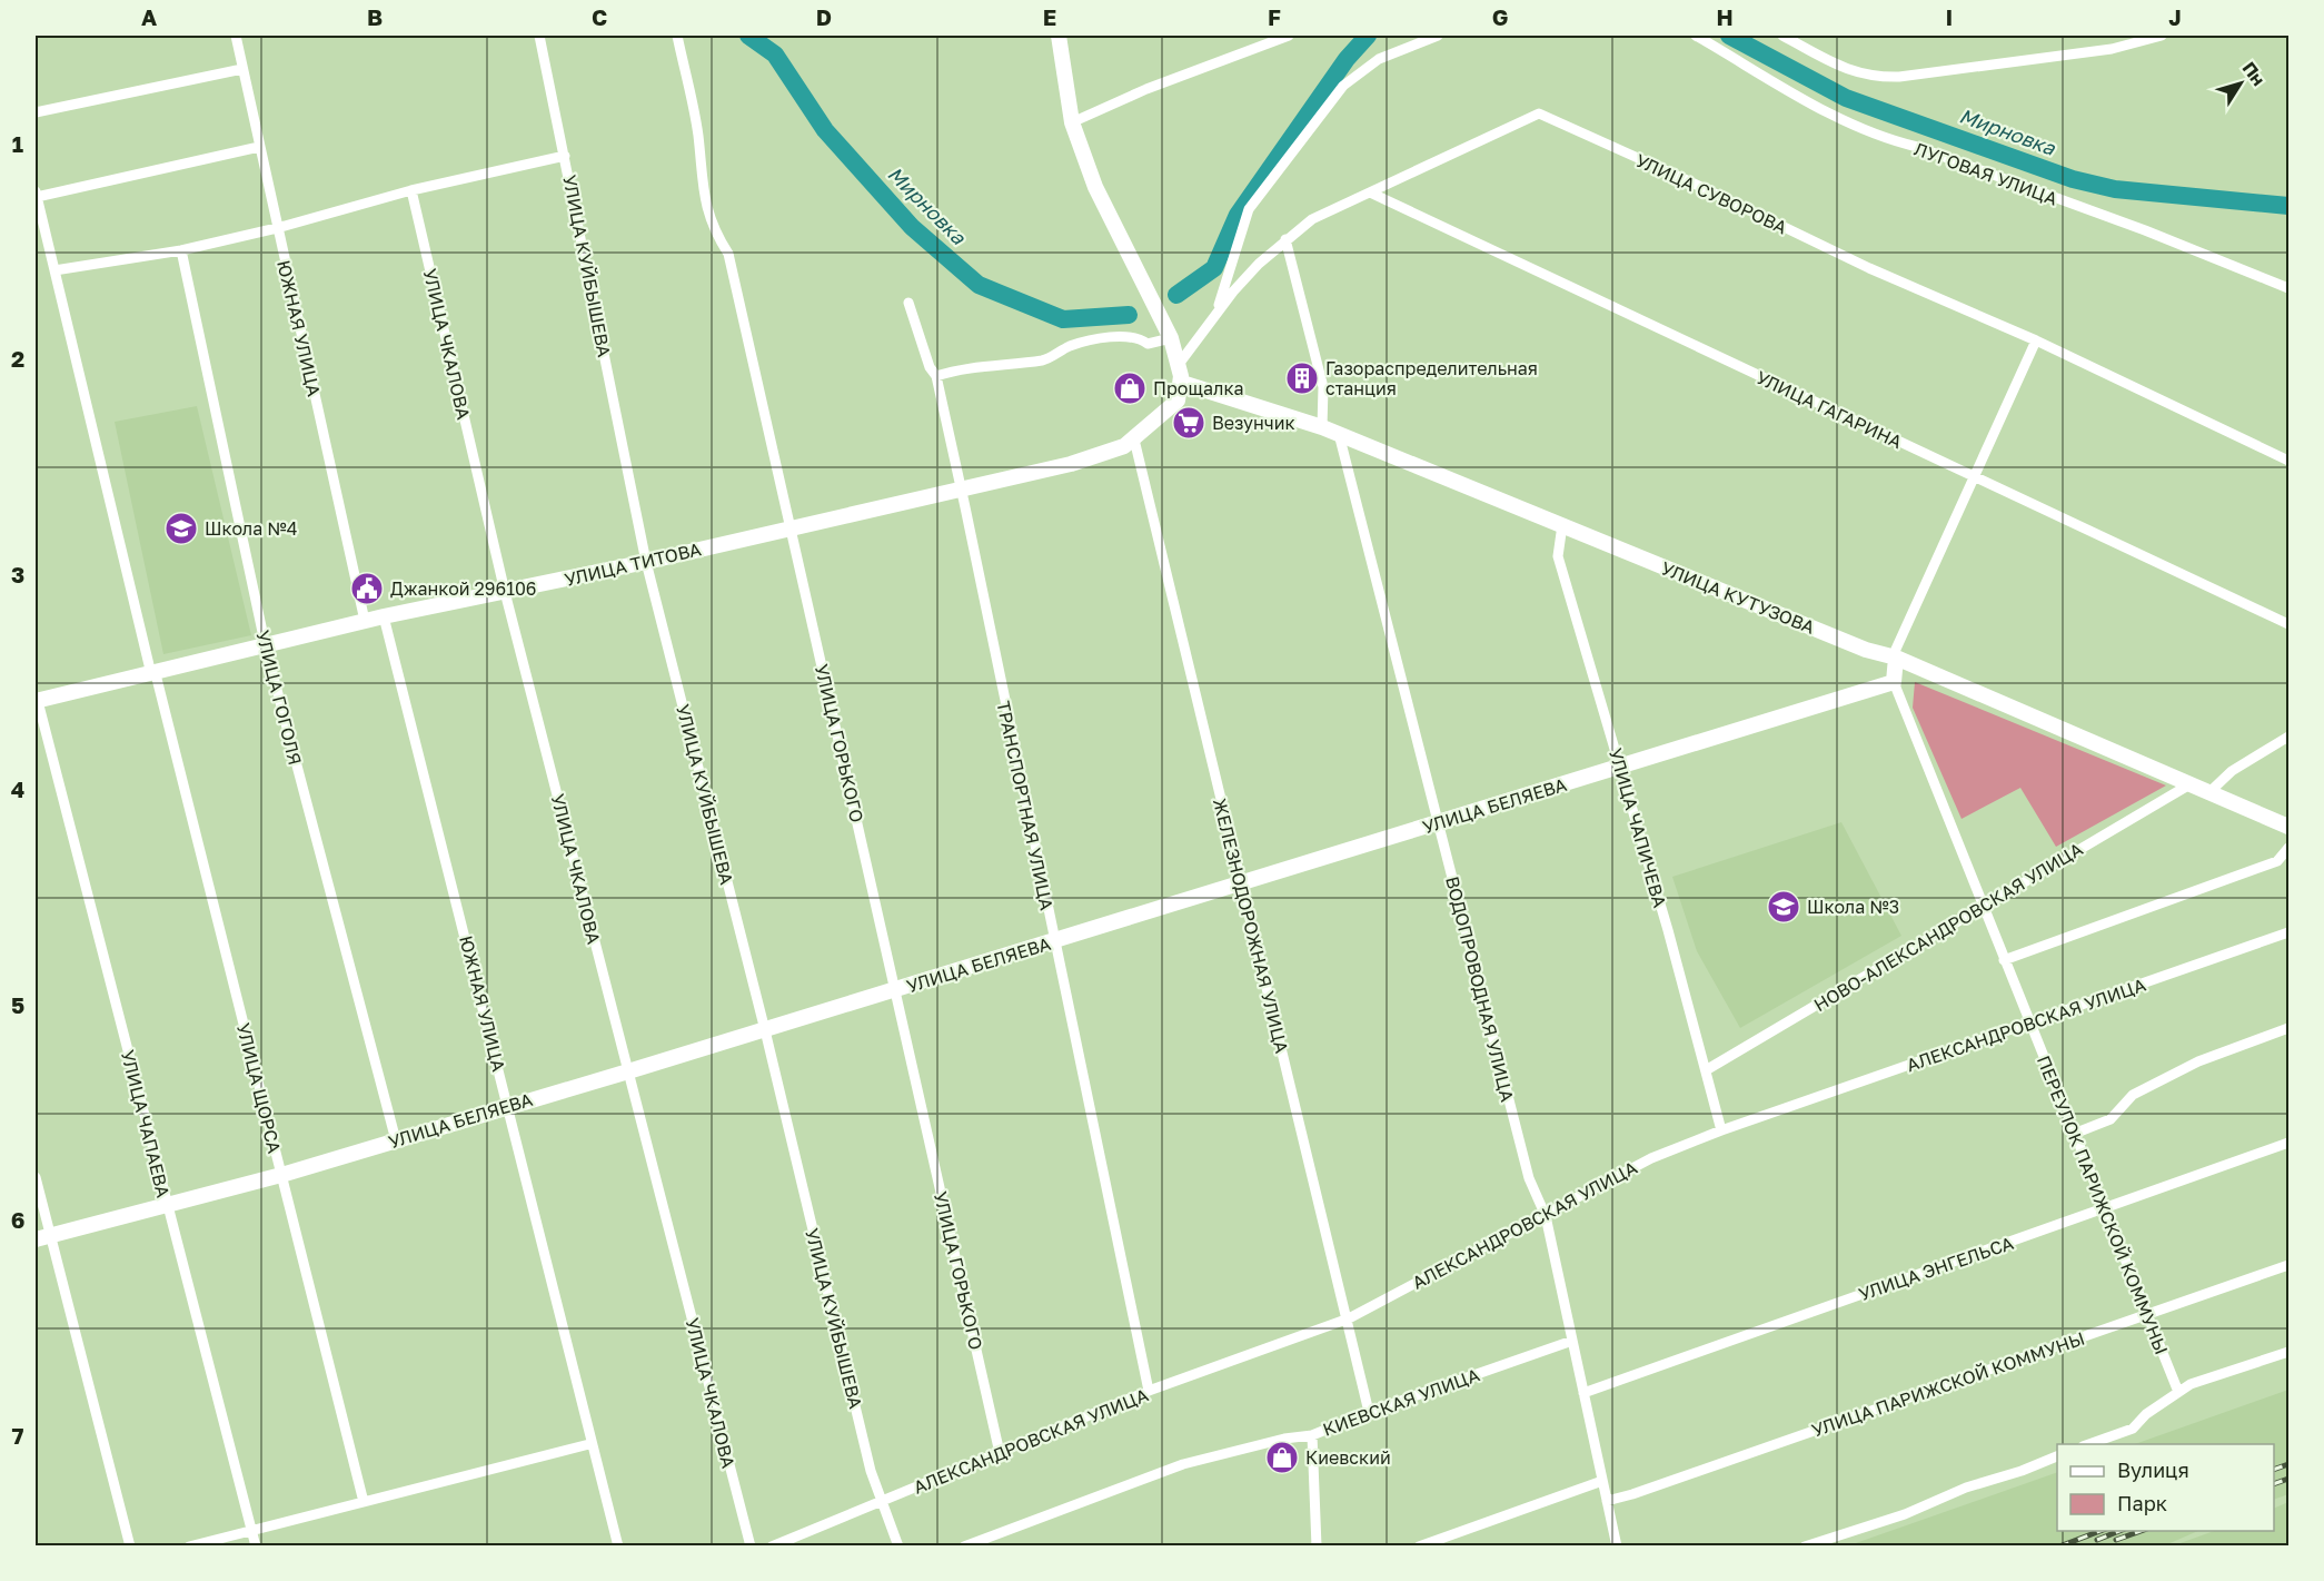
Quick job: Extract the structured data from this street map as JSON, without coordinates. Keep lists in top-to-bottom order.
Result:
{
  "streets": {
    "main road": ["УЛИЦА ТИТОВА", "УЛИЦА КУТУЗОВА", "УЛИЦА БЕЛЯЕВА"],
    "street": [
      "ЛУГОВАЯ УЛИЦА",
      "УЛИЦА СУВОРОВА",
      "УЛИЦА КУЙБЫШЕВА",
      "ЮЖНАЯ УЛИЦА",
      "УЛИЦА ЧКАЛОВА",
      "УЛИЦА ГАГАРИНА",
      "УЛИЦА ГОГОЛЯ",
      "УЛИЦА ГОРЬКОГО",
      "ТРАНСПОРТНАЯ УЛИЦА",
      "УЛИЦА ЧАПИЧЕВА",
      "ЖЕЛЕЗНОДОРОЖНАЯ УЛИЦА",
      "НОВО-АЛЕКСАНДРОВСКАЯ УЛИЦА",
      "ВОДОПРОВОДНАЯ УЛИЦА",
      "АЛЕКСАНДРОВСКАЯ УЛИЦА",
      "УЛИЦА ЩОРСА",
      "УЛИЦА ЧАПАЕВА",
      "ПЕРЕУЛОК ПАРИЖСКОЙ КОММУНЫ",
      "УЛИЦА ЭНГЕЛЬСА",
      "УЛИЦА ПАРИЖСКОЙ КОММУНЫ",
      "КИЕВСКАЯ УЛИЦА"
    ]
  },
  "crossings": [
    ["УЛИЦА СУВОРОВА", "УЛИЦА ГАГАРИНА"],
    ["УЛИЦА КУЙБЫШЕВА", "УЛИЦА ТИТОВА"],
    ["УЛИЦА КУЙБЫШЕВА", "УЛИЦА БЕЛЯЕВА"],
    ["УЛИЦА КУЙБЫШЕВА", "АЛЕКСАНДРОВСКАЯ УЛИЦА"],
    ["ЮЖНАЯ УЛИЦА", "УЛИЦА ТИТОВА"],
    ["ЮЖНАЯ УЛИЦА", "УЛИЦА БЕЛЯЕВА"],
    ["УЛИЦА ЧКАЛОВА", "УЛИЦА ТИТОВА"],
    ["УЛИЦА ЧКАЛОВА", "УЛИЦА БЕЛЯЕВА"],
    ["УЛИЦА ТИТОВА", "УЛИЦА КУТУЗОВА"],
    ["УЛИЦА ТИТОВА", "УЛИЦА ГОГОЛЯ"],
    ["УЛИЦА ТИТОВА", "УЛИЦА ГОРЬКОГО"],
    ["УЛИЦА ТИТОВА", "ТРАНСПОРТНАЯ УЛИЦА"],
    ["УЛИЦА ТИТОВА", "ЖЕЛЕЗНОДОРОЖНАЯ УЛИЦА"],
    ["УЛИЦА ТИТОВА", "УЛИЦА ЩОРСА"],
    ["УЛИЦА ТИТОВА", "УЛИЦА ЧАПАЕВА"],
    ["УЛИЦА КУТУЗОВА", "УЛИЦА ЧАПИЧЕВА"],
    ["УЛИЦА КУТУЗОВА", "НОВО-АЛЕКСАНДРОВСКАЯ УЛИЦА"],
    ["УЛИЦА КУТУЗОВА", "ВОДОПРОВОДНАЯ УЛИЦА"],
    ["УЛИЦА ГОГОЛЯ", "УЛИЦА БЕЛЯЕВА"],
    ["УЛИЦА ГОРЬКОГО", "УЛИЦА БЕЛЯЕВА"],
    ["УЛИЦА ГОРЬКОГО", "АЛЕКСАНДРОВСКАЯ УЛИЦА"],
    ["ТРАНСПОРТНАЯ УЛИЦА", "УЛИЦА БЕЛЯЕВА"],
    ["ТРАНСПОРТНАЯ УЛИЦА", "АЛЕКСАНДРОВСКАЯ УЛИЦА"],
    ["УЛИЦА БЕЛЯЕВА", "УЛИЦА ЧАПИЧЕВА"],
    ["УЛИЦА БЕЛЯЕВА", "ЖЕЛЕЗНОДОРОЖНАЯ УЛИЦА"],
    ["УЛИЦА БЕЛЯЕВА", "ВОДОПРОВОДНАЯ УЛИЦА"],
    ["УЛИЦА БЕЛЯЕВА", "УЛИЦА ЩОРСА"],
    ["УЛИЦА БЕЛЯЕВА", "УЛИЦА ЧАПАЕВА"],
    ["УЛИЦА БЕЛЯЕВА", "ПЕРЕУЛОК ПАРИЖСКОЙ КОММУНЫ"],
    ["УЛИЦА ЧАПИЧЕВА", "НОВО-АЛЕКСАНДРОВСКАЯ УЛИЦА"],
    ["УЛИЦА ЧАПИЧЕВА", "АЛЕКСАНДРОВСКАЯ УЛИЦА"],
    ["ЖЕЛЕЗНОДОРОЖНАЯ УЛИЦА", "АЛЕКСАНДРОВСКАЯ УЛИЦА"],
    ["ЖЕЛЕЗНОДОРОЖНАЯ УЛИЦА", "КИЕВСКАЯ УЛИЦА"],
    ["НОВО-АЛЕКСАНДРОВСКАЯ УЛИЦА", "ПЕРЕУЛОК ПАРИЖСКОЙ КОММУНЫ"],
    ["ВОДОПРОВОДНАЯ УЛИЦА", "АЛЕКСАНДРОВСКАЯ УЛИЦА"],
    ["ВОДОПРОВОДНАЯ УЛИЦА", "УЛИЦА ЭНГЕЛЬСА"],
    ["ВОДОПРОВОДНАЯ УЛИЦА", "УЛИЦА ПАРИЖСКОЙ КОММУНЫ"],
    ["ВОДОПРОВОДНАЯ УЛИЦА", "КИЕВСКАЯ УЛИЦА"],
    ["АЛЕКСАНДРОВСКАЯ УЛИЦА", "ПЕРЕУЛОК ПАРИЖСКОЙ КОММУНЫ"],
    ["ПЕРЕУЛОК ПАРИЖСКОЙ КОММУНЫ", "УЛИЦА ЭНГЕЛЬСА"],
    ["ПЕРЕУЛОК ПАРИЖСКОЙ КОММУНЫ", "УЛИЦА ПАРИЖСКОЙ КОММУНЫ"]
  ],
  "water": ["Мирновка"],
  "places": {
    "building": ["Газораспределительная станция"],
    "shop": ["Прощалка", "Киевский"],
    "supermarket": ["Везунчик"],
    "school or university": ["Школа №4", "Школа №3"],
    "public building": ["Джанкой 296106"]
  },
  "legend": ["Вулиця", "Парк"],
  "north": "top right",
  "grid": {
    "columns": [
      "A",
      "B",
      "C",
      "D",
      "E",
      "F",
      "G",
      "H",
      "I",
      "J"
    ],
    "rows": [
      "1",
      "2",
      "3",
      "4",
      "5",
      "6",
      "7"
    ]
  }
}
